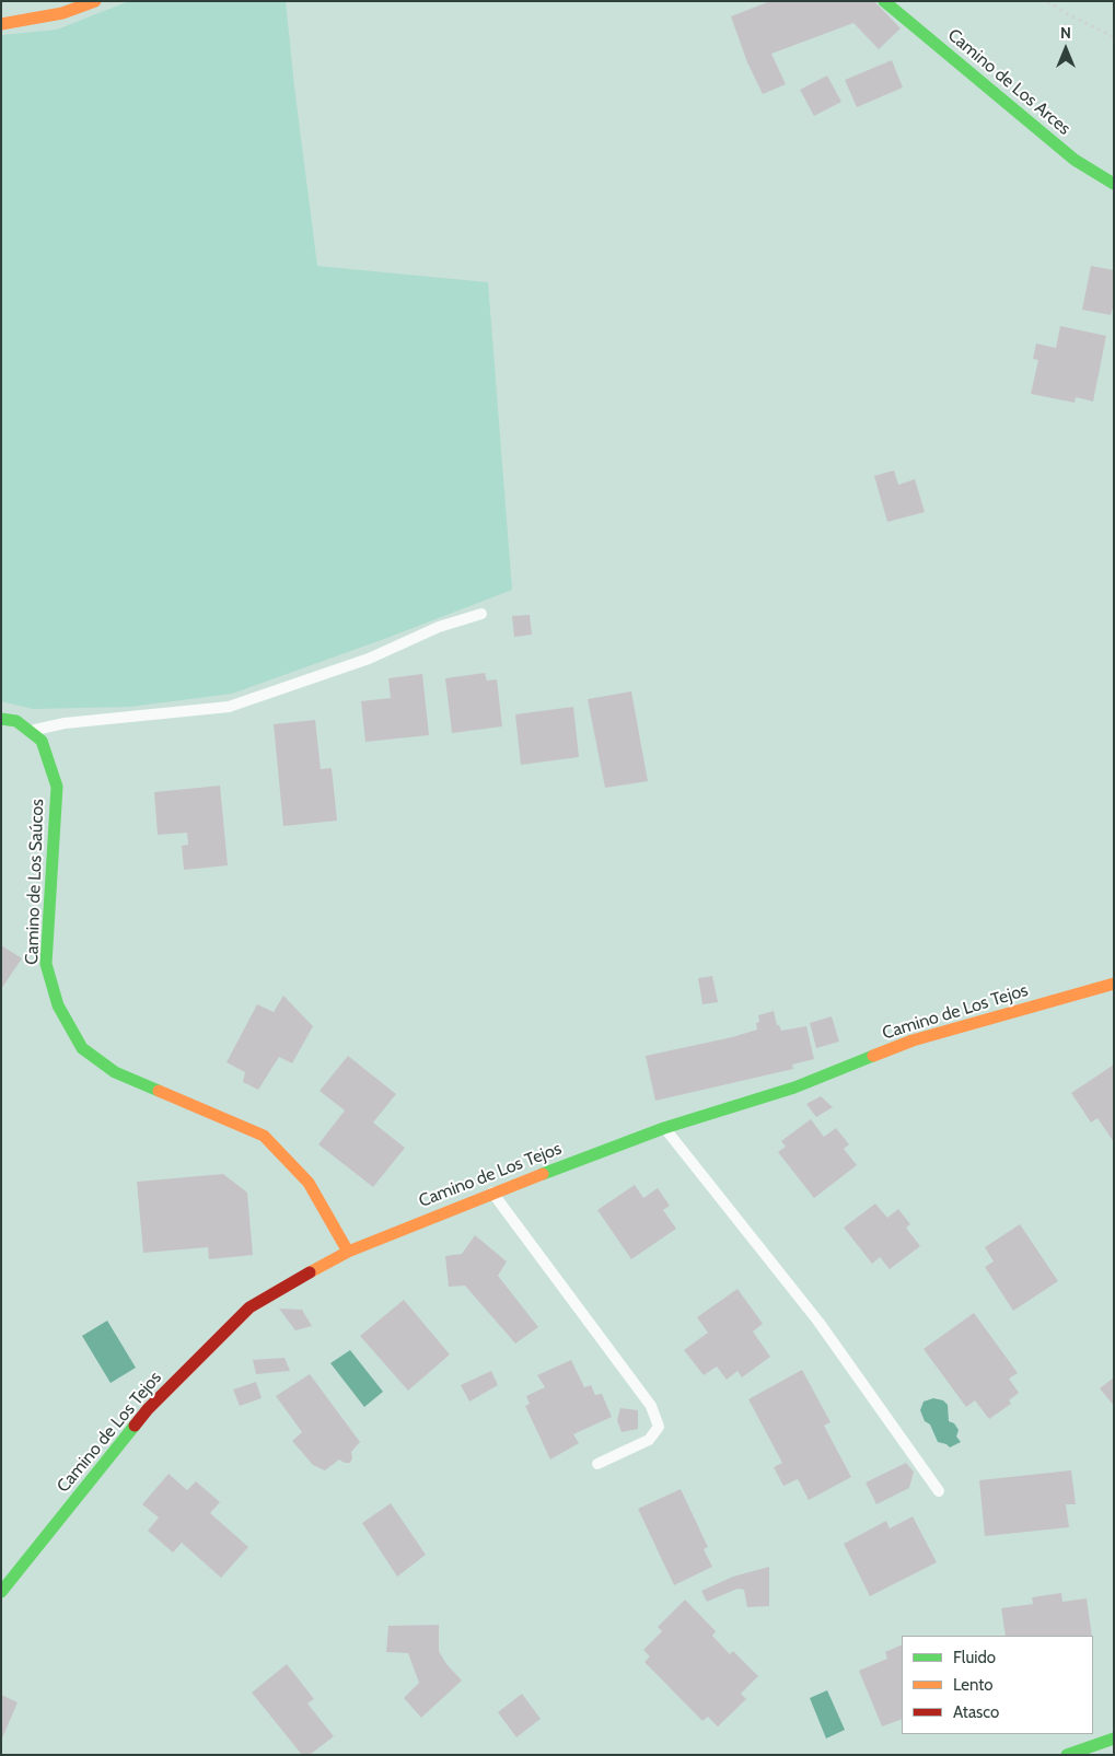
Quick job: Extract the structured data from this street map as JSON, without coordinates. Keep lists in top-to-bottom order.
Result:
{
  "streets": {
    "street": ["Camino de Los Arces", "Camino de Los Saúcos", "Camino de Los Tejos"]
  },
  "crossings": [
    ["Camino de Los Saúcos", "Camino de Los Tejos"]
  ],
  "legend": ["Fluido", "Lento", "Atasco"],
  "north": "top"
}
